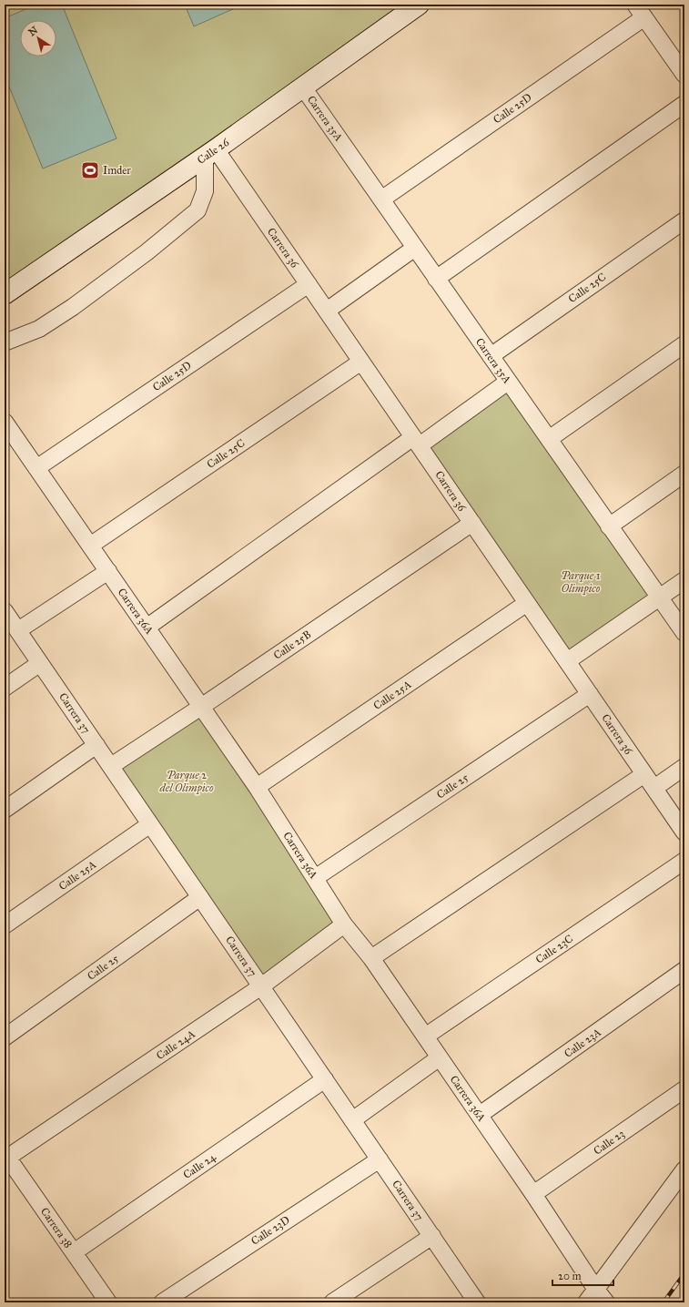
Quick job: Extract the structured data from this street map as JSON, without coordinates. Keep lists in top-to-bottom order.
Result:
{
  "streets": {
    "street": [
      "Calle 25D",
      "Carrera 35A",
      "Calle 26",
      "Carrera 36",
      "Calle 25C",
      "Carrera 36A",
      "Calle 25B",
      "Calle 25A",
      "Carrera 37",
      "Calle 25",
      "Calle 23C",
      "Calle 23A",
      "Calle 24A",
      "Calle 23",
      "Calle 24",
      "Carrera 38",
      "Calle 23D"
    ]
  },
  "crossings": [
    ["Calle 25D", "Carrera 35A"],
    ["Calle 25D", "Carrera 36"],
    ["Calle 25D", "Carrera 36A"],
    ["Carrera 35A", "Calle 26"],
    ["Carrera 35A", "Calle 25C"],
    ["Calle 26", "Carrera 36"],
    ["Carrera 36", "Calle 25C"],
    ["Carrera 36", "Calle 25B"],
    ["Carrera 36", "Calle 25A"],
    ["Carrera 36", "Calle 25"],
    ["Calle 25C", "Carrera 36A"],
    ["Carrera 36A", "Calle 25B"],
    ["Carrera 36A", "Calle 25A"],
    ["Carrera 36A", "Calle 25"],
    ["Carrera 36A", "Calle 23C"],
    ["Carrera 36A", "Calle 23A"],
    ["Carrera 36A", "Calle 24A"],
    ["Carrera 36A", "Calle 23"],
    ["Calle 25B", "Carrera 37"],
    ["Calle 25A", "Carrera 37"],
    ["Carrera 37", "Calle 25"],
    ["Carrera 37", "Calle 24A"],
    ["Carrera 37", "Calle 24"],
    ["Carrera 37", "Calle 23D"],
    ["Calle 24A", "Carrera 38"],
    ["Calle 24", "Carrera 38"]
  ],
  "parks": ["Parque 1 Olimpico", "Parque 2 del Olimpico"],
  "places": {
    "sports": ["Imder"]
  },
  "scale_bar": "20 m",
  "north": "top left"
}
